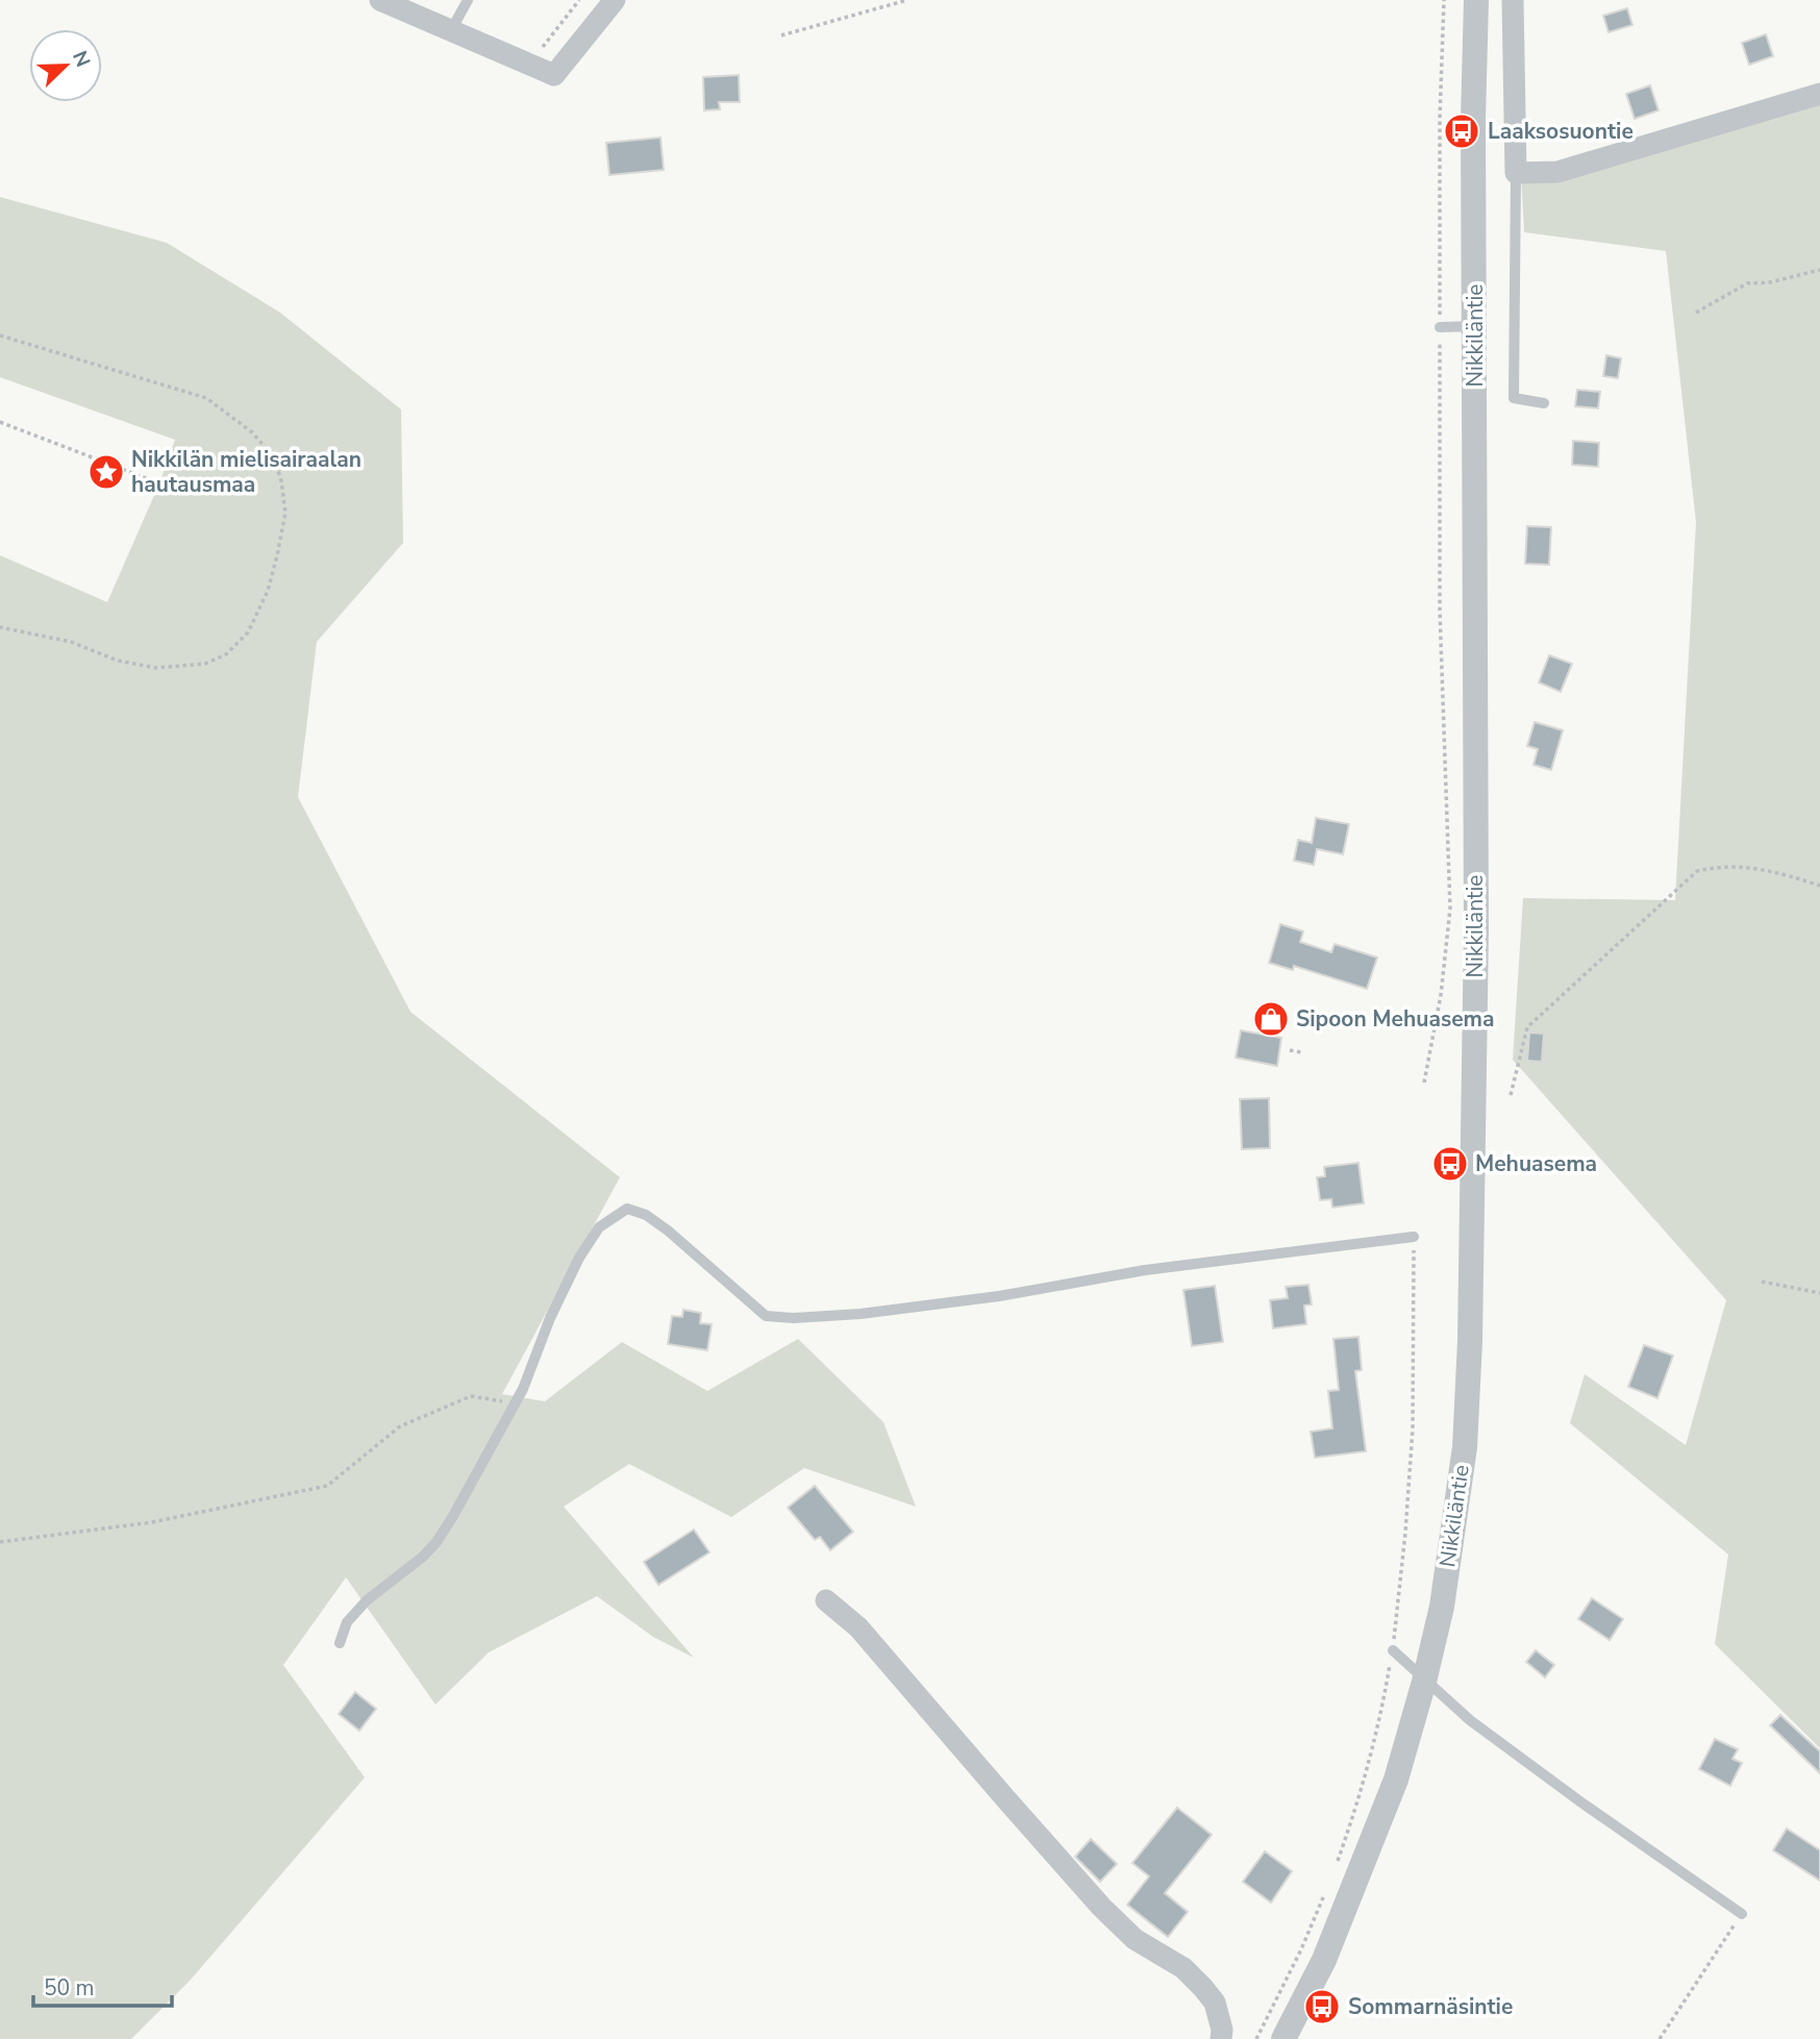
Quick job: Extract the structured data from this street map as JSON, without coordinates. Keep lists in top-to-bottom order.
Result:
{
  "streets": {
    "street": ["Nikkiläntie"]
  },
  "places": {
    "bus stop": ["Laaksosuontie", "Mehuasema", "Sommarnäsintie"],
    "place": ["Nikkilän mielisairaalan hautausmaa"],
    "shop": ["Sipoon Mehuasema"]
  },
  "scale_bar": "50 m",
  "north": "top right"
}
